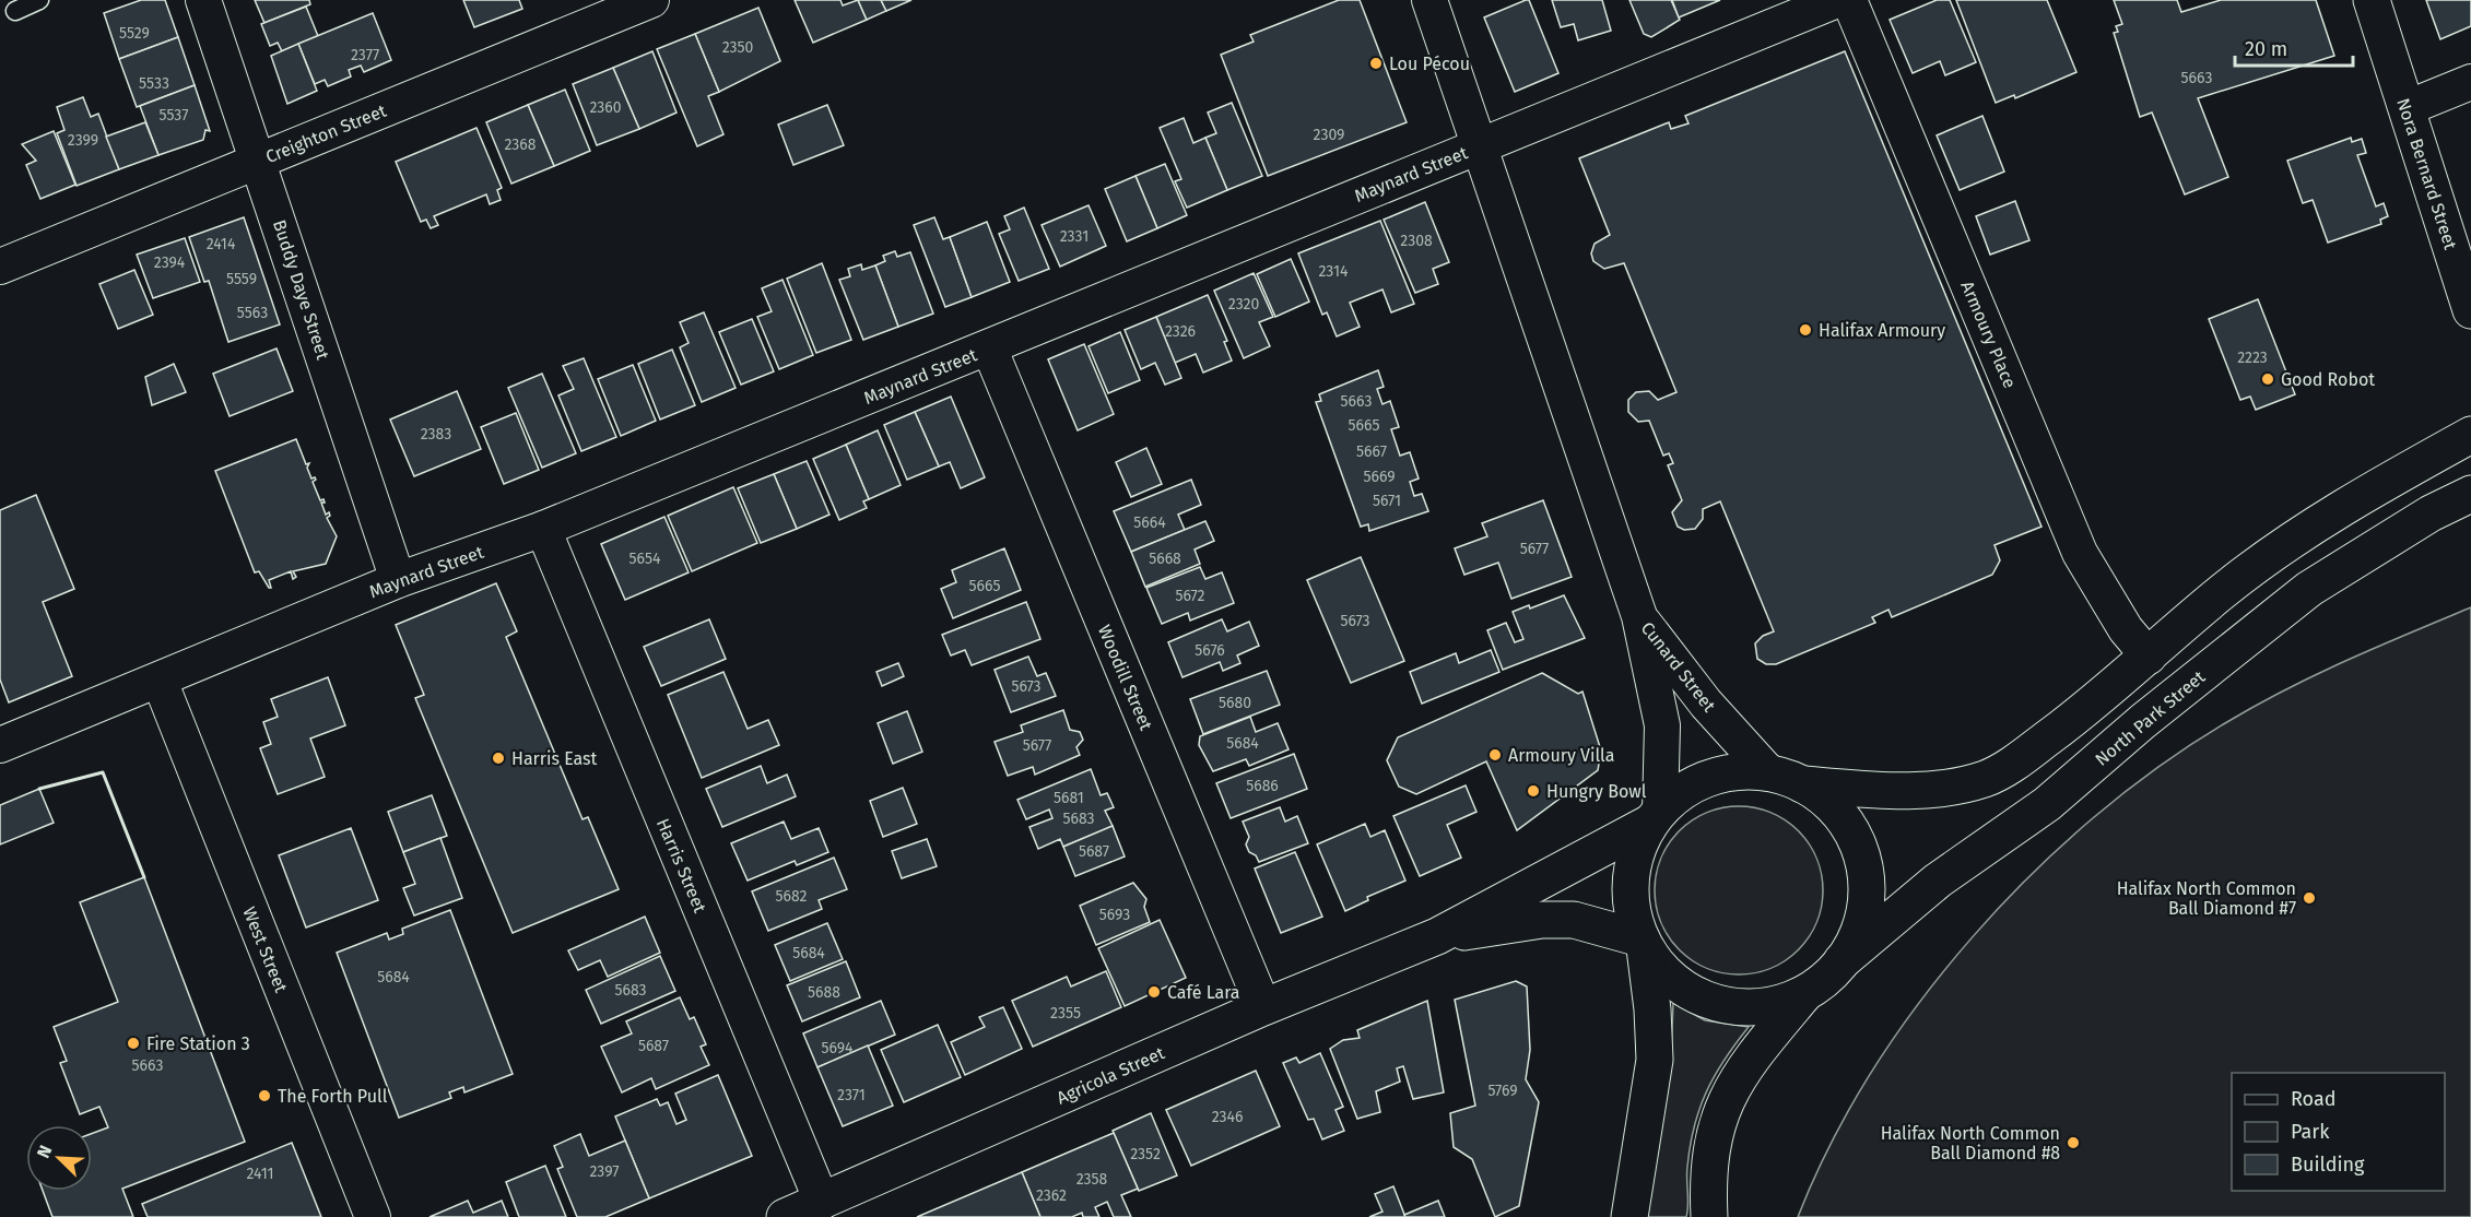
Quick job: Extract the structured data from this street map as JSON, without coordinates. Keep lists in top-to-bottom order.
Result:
{
  "streets": {
    "main road": ["Nora Bernard Street", "North Park Street", "Agricola Street"],
    "street": [
      "Creighton Street",
      "Maynard Street",
      "Buddy Daye Street",
      "Armoury Place",
      "Cunard Street",
      "Woodill Street",
      "Harris Street",
      "West Street"
    ]
  },
  "crossings": [
    ["Creighton Street", "Buddy Daye Street"],
    ["Maynard Street", "Buddy Daye Street"],
    ["Maynard Street", "Woodill Street"],
    ["Maynard Street", "Harris Street"],
    ["Maynard Street", "West Street"],
    ["Cunard Street", "Agricola Street"],
    ["Woodill Street", "Agricola Street"],
    ["Harris Street", "Agricola Street"]
  ],
  "places": [
    "Lou Pécou",
    "Halifax Armoury",
    "Good Robot",
    "Armoury Villa",
    "Harris East",
    "Hungry Bowl",
    "Halifax North Common Ball Diamond #7",
    "Café Lara",
    "Fire Station 3",
    "The Forth Pull",
    "Halifax North Common Ball Diamond #8"
  ],
  "house_numbers": [
    "5529",
    "2350",
    "2377",
    "5663",
    "5533",
    "2360",
    "5537",
    "2309",
    "2399",
    "2368",
    "2331",
    "2308",
    "2414",
    "2394",
    "2314",
    "5559",
    "2320",
    "5563",
    "2326",
    "2223",
    "5663",
    "5665",
    "2383",
    "5667",
    "5669",
    "5671",
    "5664",
    "5677",
    "5654",
    "5668",
    "5665",
    "5672",
    "5673",
    "5676",
    "5673",
    "5680",
    "5684",
    "5677",
    "5686",
    "5681",
    "5683",
    "5687",
    "5682",
    "5693",
    "5684",
    "5684",
    "5683",
    "5688",
    "2355",
    "5687",
    "5694",
    "5663",
    "5769",
    "2371",
    "2346",
    "2352",
    "2397",
    "2411",
    "2358",
    "2362"
  ],
  "legend": ["Road", "Park", "Building"],
  "scale_bar": "20 m",
  "north": "top left"
}
